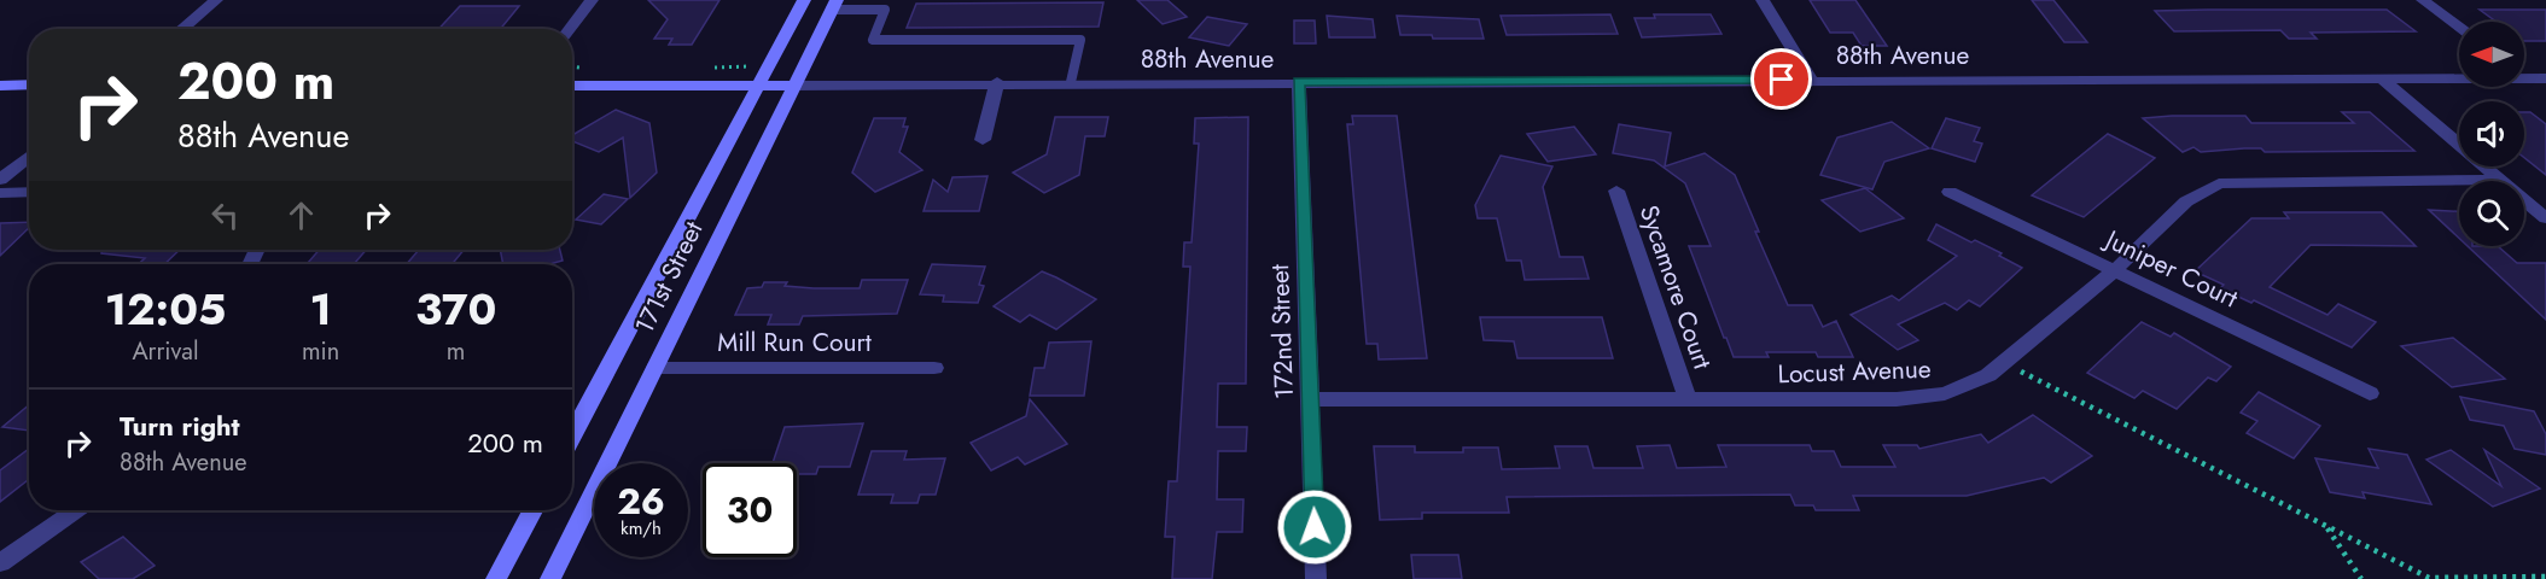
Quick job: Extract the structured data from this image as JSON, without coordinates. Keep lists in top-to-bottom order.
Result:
{
  "streets": {
    "street": [
      "88th Avenue",
      "Juniper Court",
      "171st Street",
      "Sycamore Court",
      "172nd Street",
      "Mill Run Court",
      "Locust Avenue"
    ]
  },
  "crossings": [
    ["88th Avenue", "171st Street"],
    ["88th Avenue", "172nd Street"],
    ["Juniper Court", "Locust Avenue"],
    ["171st Street", "Mill Run Court"],
    ["Sycamore Court", "Locust Avenue"],
    ["172nd Street", "Locust Avenue"]
  ],
  "north": "left",
  "page": {
    "turn": ["200 m", "88th Avenue"],
    "eta": [
      "12:05",
      "Arrival",
      "1",
      "min",
      "370",
      "m"
    ],
    "list": [
      {
        "name": "Turn right",
        "note": "88th Avenue",
        "value": "200 m"
      }
    ],
    "speed": "26 km/h",
    "limit": "30"
  }
}
